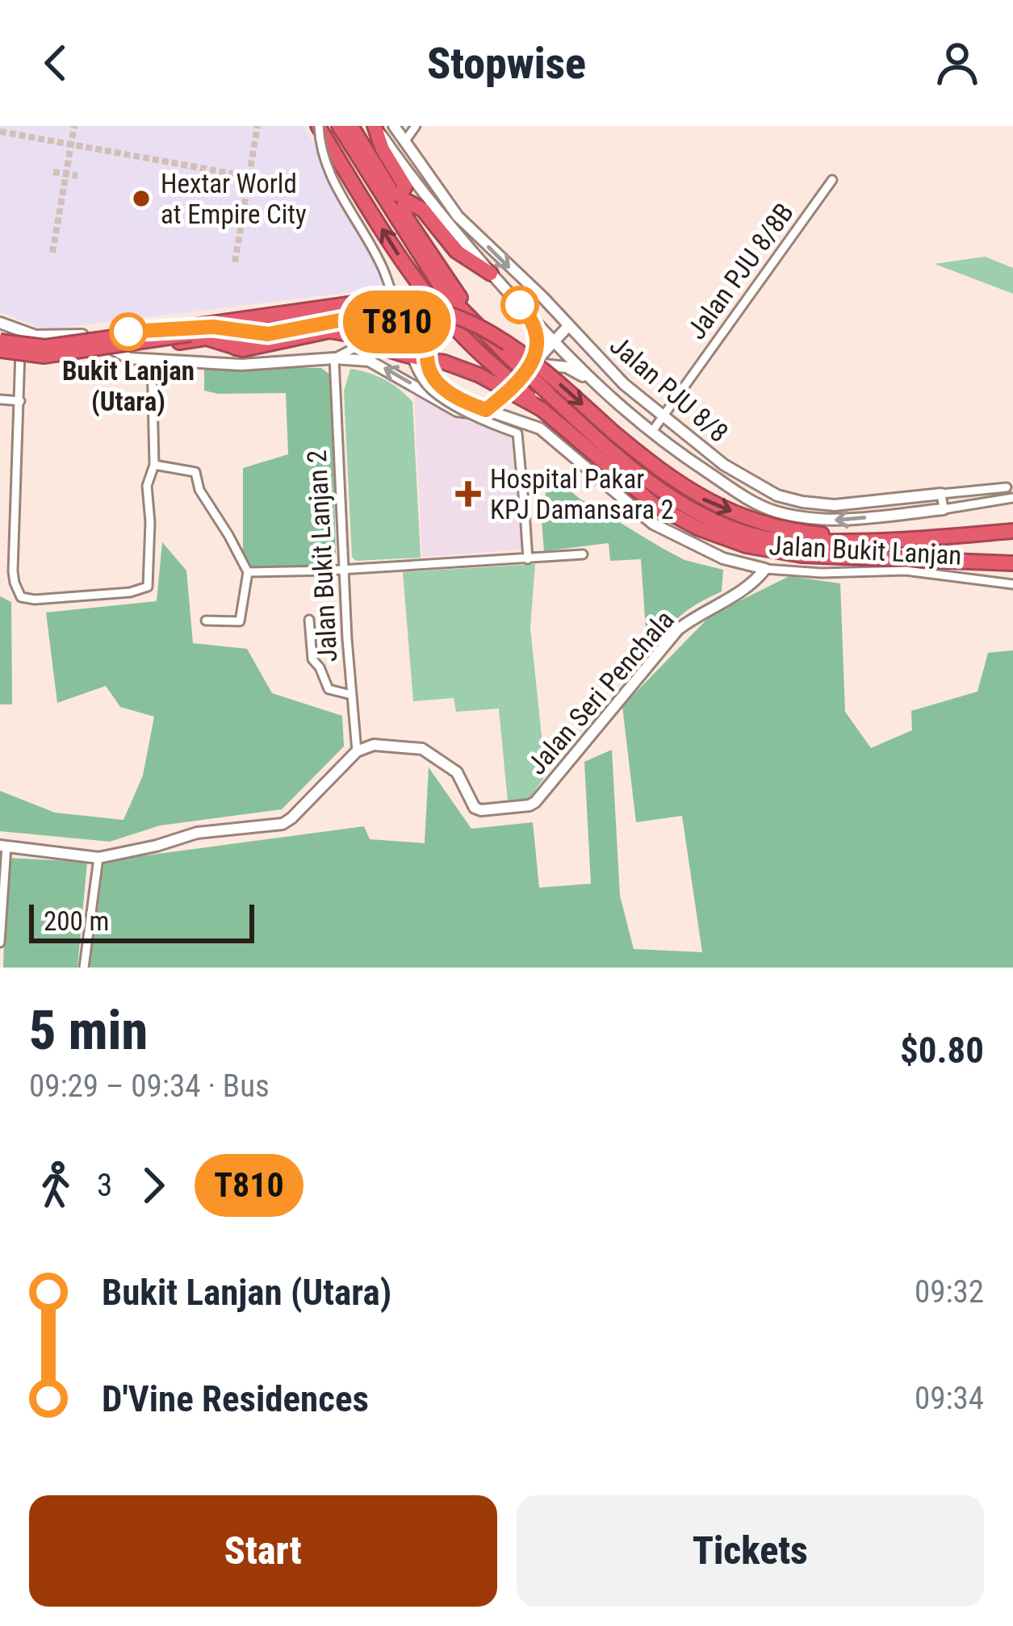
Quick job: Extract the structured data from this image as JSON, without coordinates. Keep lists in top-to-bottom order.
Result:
{
  "streets": {
    "street": [
      "Jalan PJU 8/8B",
      "Jalan PJU 8/8",
      "Jalan Bukit Lanjan",
      "Jalan Bukit Lanjan 2",
      "Jalan Seri Penchala"
    ]
  },
  "crossings": [
    ["Jalan PJU 8/8B", "Jalan PJU 8/8"],
    ["Jalan Bukit Lanjan", "Jalan Seri Penchala"],
    ["Jalan Bukit Lanjan 2", "Jalan Seri Penchala"]
  ],
  "places": {
    "other": ["Hextar World at Empire City", "Bukit Lanjan (Utara)"],
    "health": ["Hospital Pakar KPJ Damansara 2"]
  },
  "lines": ["bus line T810"],
  "scale_bar": "200 m",
  "page": {
    "header": "Stopwise",
    "on_map": "T810",
    "scale": "200 m",
    "heading": ["5 min", "09:29 – 09:34 · Bus", "$0.80"],
    "legs": ["3", "T810"],
    "list": [
      {
        "name": "Bukit Lanjan (Utara)",
        "value": "09:32"
      },
      {
        "name": "D'Vine Residences",
        "value": "09:34"
      }
    ],
    "buttons": ["Start", "Tickets"]
  }
}
